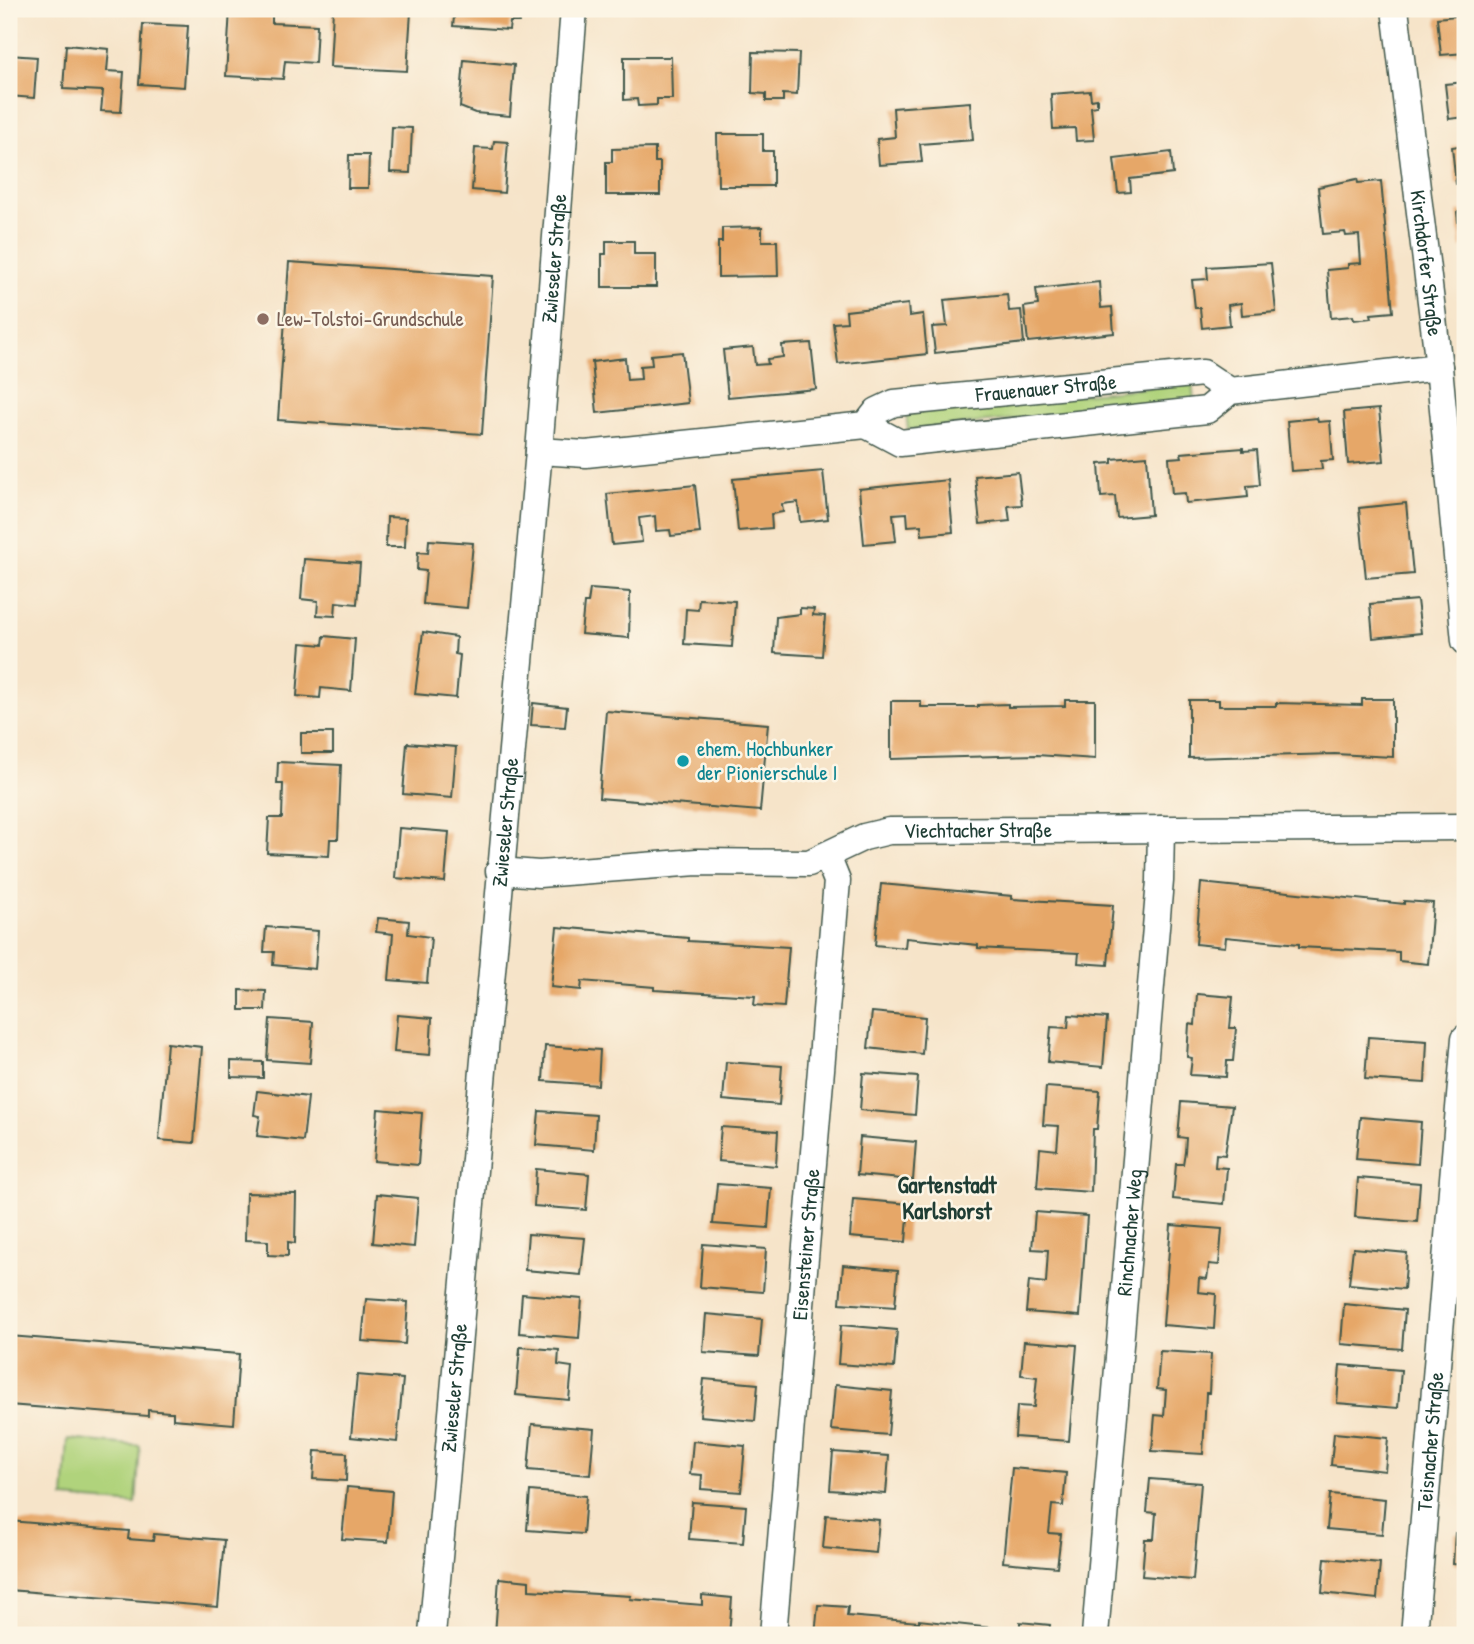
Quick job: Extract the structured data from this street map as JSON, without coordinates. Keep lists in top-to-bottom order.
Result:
{
  "streets": {
    "street": [
      "Zwieseler Straße",
      "Kirchdorfer Straße",
      "Frauenauer Straße",
      "Viechtacher Straße",
      "Rinchnacher Weg",
      "Eisensteiner Straße",
      "Teisnacher Straße"
    ]
  },
  "crossings": [
    ["Zwieseler Straße", "Viechtacher Straße"],
    ["Kirchdorfer Straße", "Frauenauer Straße"],
    ["Viechtacher Straße", "Rinchnacher Weg"],
    ["Viechtacher Straße", "Eisensteiner Straße"]
  ],
  "districts": ["Gartenstadt Karlshorst"],
  "places": ["Lew-Tolstoi-Grundschule", "ehem. Hochbunker der Pionierschule I"]
}
